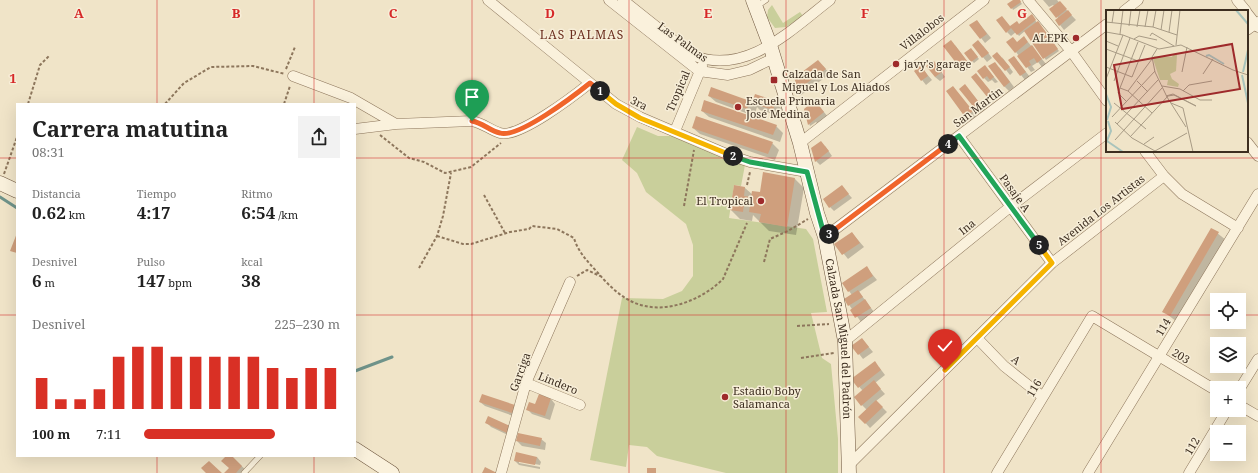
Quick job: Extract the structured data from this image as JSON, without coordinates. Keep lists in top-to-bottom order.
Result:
{
  "streets": {
    "main road": ["Calzada San Miguel del Padrón"],
    "street": [
      "Villalobos",
      "Las Palmas",
      "Tropical",
      "3ra",
      "San Martin",
      "Pasaje A",
      "Avenida Los Artistas",
      "Ina",
      "114",
      "203",
      "A",
      "Garciga",
      "Lindero",
      "116",
      "112"
    ]
  },
  "crossings": [
    ["Villalobos", "Calzada San Miguel del Padrón"],
    ["Las Palmas", "Tropical"],
    ["Las Palmas", "Calzada San Miguel del Padrón"],
    ["Tropical", "3ra"],
    ["3ra", "Calzada San Miguel del Padrón"],
    ["San Martin", "Pasaje A"],
    ["San Martin", "Calzada San Miguel del Padrón"],
    ["Pasaje A", "Avenida Los Artistas"],
    ["Pasaje A", "Ina"],
    ["Avenida Los Artistas", "Calzada San Miguel del Padrón"],
    ["Avenida Los Artistas", "A"],
    ["Ina", "Calzada San Miguel del Padrón"],
    ["114", "203"],
    ["203", "116"],
    ["A", "116"],
    ["Garciga", "Lindero"]
  ],
  "districts": ["LAS PALMAS"],
  "places": {
    "other": [
      "ALEPK",
      "javy's garage",
      "Escuela Primaria José Medina",
      "El Tropical",
      "Estadio Boby Salamanca"
    ],
    "transit": ["Calzada de San Miguel y Los Aliados"]
  },
  "page": {
    "pins": [
      "1",
      "4",
      "2",
      "3",
      "5"
    ],
    "heading": ["Carrera matutina", "08:31"],
    "stats": [
      ["Distancia", "0.62 km"],
      ["Tiempo", "4:17"],
      ["Ritmo", "6:54 /km"],
      ["Desnivel", "6 m"],
      ["Pulso", "147 bpm"],
      ["kcal", "38"]
    ],
    "map_buttons": ["+", "−"],
    "chart": ["Desnivel", "225–230 m"],
    "list": [
      {
        "name": "100 m",
        "note": "7:11"
      }
    ]
  },
  "grid": {
    "columns": [
      "A",
      "B",
      "C",
      "D",
      "E",
      "F",
      "G"
    ],
    "rows": ["1"]
  }
}
